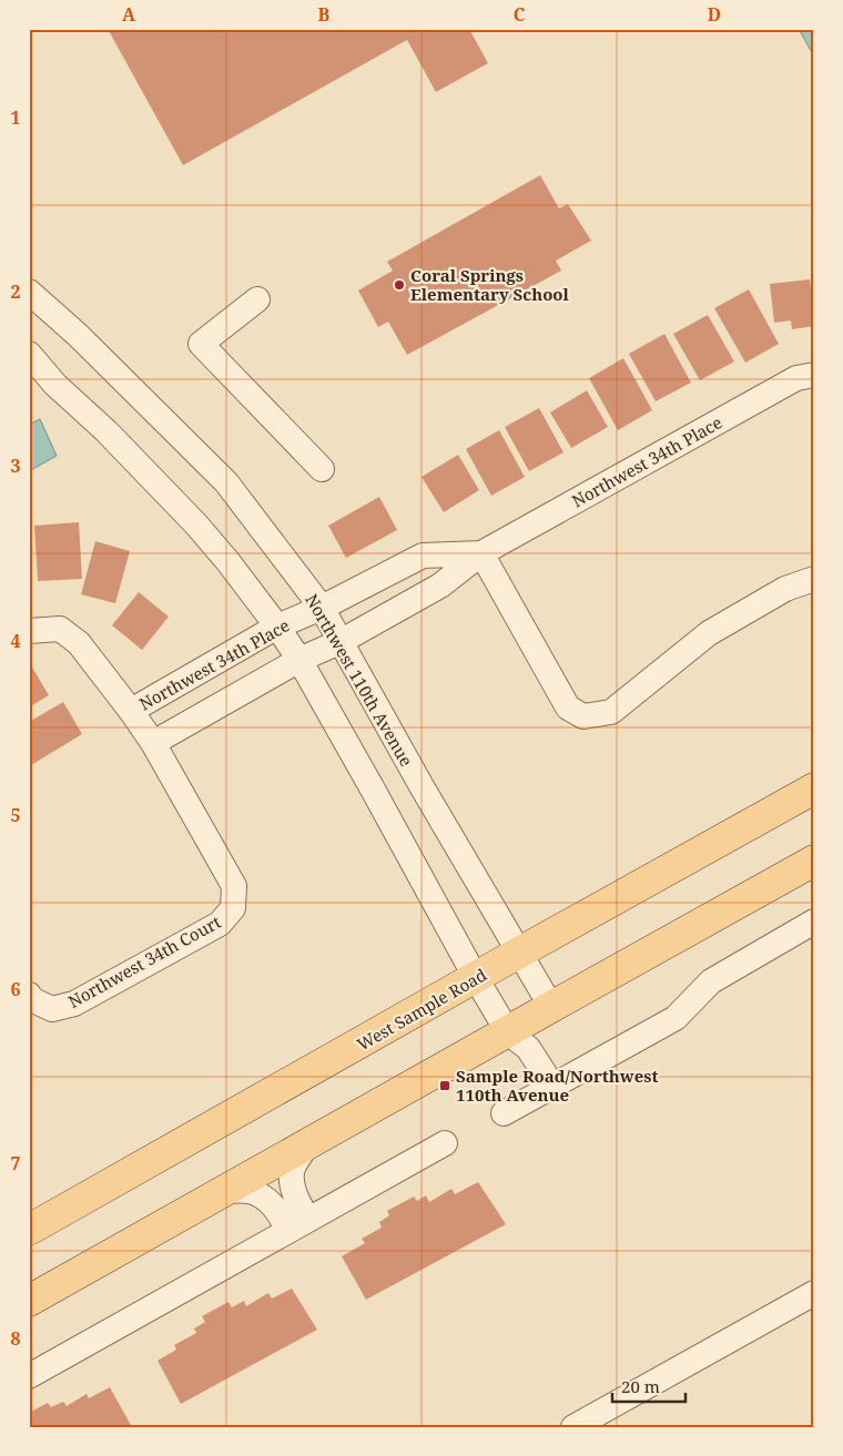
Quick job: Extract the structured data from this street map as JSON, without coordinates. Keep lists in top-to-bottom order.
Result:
{
  "streets": {
    "main road": ["West Sample Road"],
    "street": ["Northwest 34th Place", "Northwest 110th Avenue", "Northwest 34th Court"]
  },
  "crossings": [
    ["Northwest 34th Place", "Northwest 110th Avenue"],
    ["Northwest 34th Place", "Northwest 34th Court"],
    ["Northwest 110th Avenue", "West Sample Road"]
  ],
  "places": {
    "other": ["Coral Springs Elementary School"],
    "transit": ["Sample Road/Northwest 110th Avenue"]
  },
  "scale_bar": "20 m",
  "grid": {
    "columns": [
      "A",
      "B",
      "C",
      "D"
    ],
    "rows": [
      "1",
      "2",
      "3",
      "4",
      "5",
      "6",
      "7",
      "8"
    ]
  }
}
